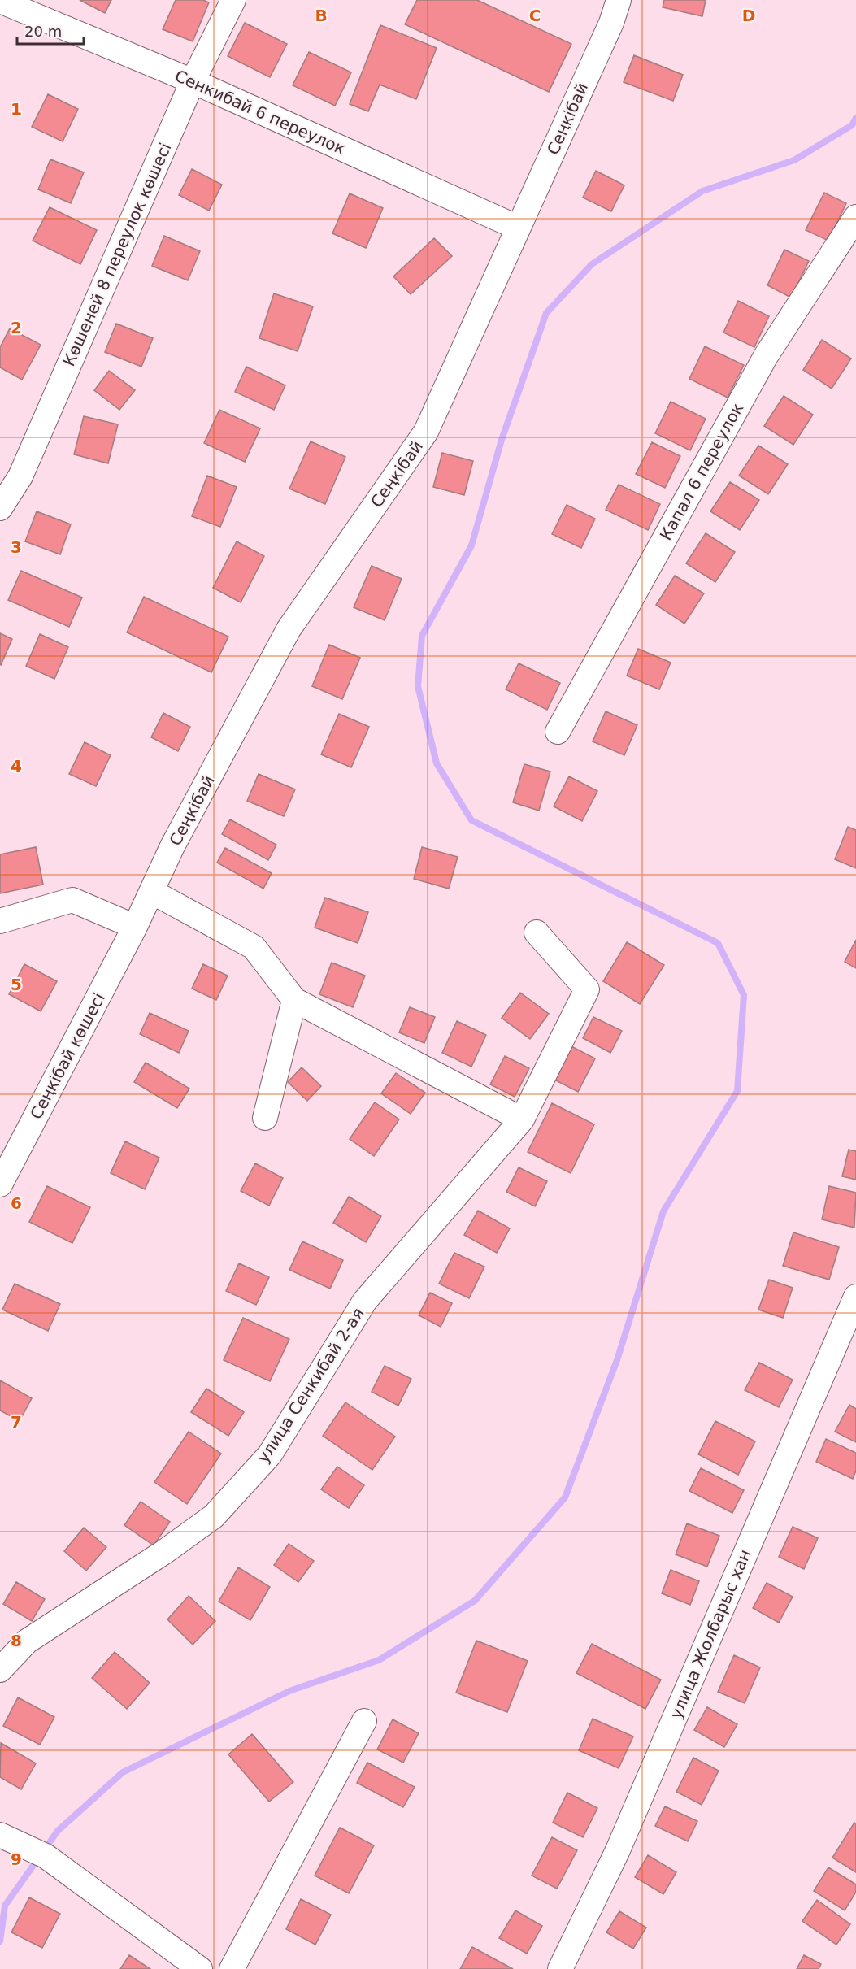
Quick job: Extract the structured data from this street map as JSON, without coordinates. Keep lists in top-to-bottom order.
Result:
{
  "streets": {
    "street": [
      "Сенкибай 6 переулок",
      "Сеңкібай",
      "Көшеней 8 переулок көшесі",
      "Капал 6 переулок",
      "Сеңкібай көшесі",
      "улица Сенкибай 2-ая",
      "улица Жолбарыс хан"
    ]
  },
  "crossings": [
    ["Сенкибай 6 переулок", "Сеңкібай"],
    ["Сенкибай 6 переулок", "Көшеней 8 переулок көшесі"],
    ["Сеңкібай", "Сеңкібай көшесі"]
  ],
  "scale_bar": "20 m",
  "grid": {
    "columns": ["B", "C", "D"],
    "rows": [
      "1",
      "2",
      "3",
      "4",
      "5",
      "6",
      "7",
      "8",
      "9"
    ]
  }
}
